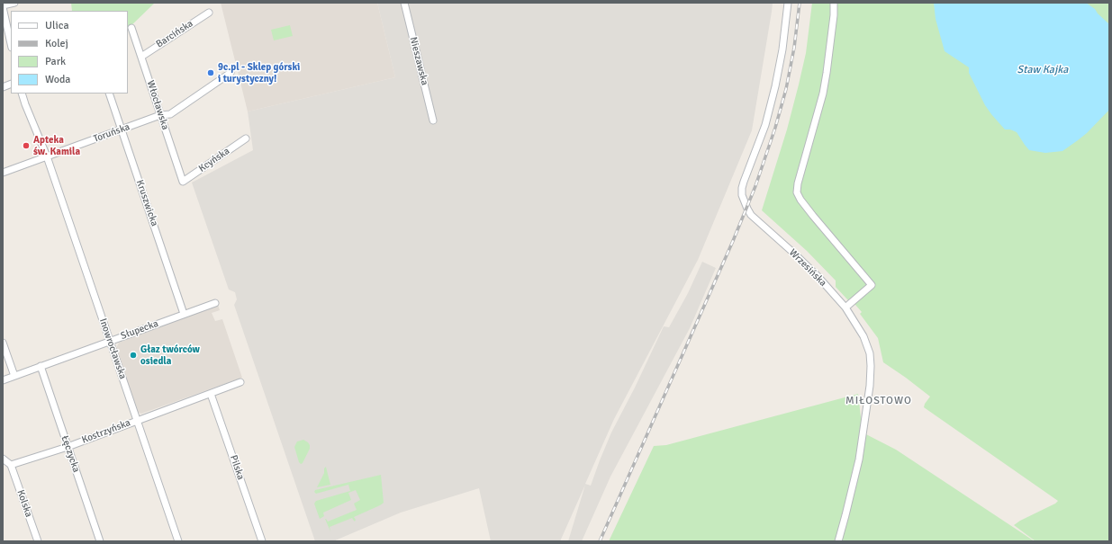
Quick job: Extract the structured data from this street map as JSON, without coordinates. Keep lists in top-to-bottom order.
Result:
{
  "streets": {
    "street": [
      "Barcińska",
      "Nieszawska",
      "Włocławska",
      "Toruńska",
      "Kcyńska",
      "Kruszwicka",
      "Wrzesińska",
      "Słupecka",
      "Inowrocławska",
      "Kostrzyńska",
      "Łęczycka",
      "Pilska",
      "Kolska"
    ]
  },
  "crossings": [
    ["Barcińska", "Włocławska"],
    ["Włocławska", "Toruńska"],
    ["Włocławska", "Kcyńska"],
    ["Toruńska", "Kruszwicka"],
    ["Toruńska", "Inowrocławska"],
    ["Kruszwicka", "Słupecka"],
    ["Słupecka", "Inowrocławska"],
    ["Słupecka", "Łęczycka"],
    ["Inowrocławska", "Kostrzyńska"],
    ["Kostrzyńska", "Łęczycka"],
    ["Kostrzyńska", "Pilska"],
    ["Kostrzyńska", "Kolska"]
  ],
  "districts": ["MIŁOSTOWO"],
  "water": ["Staw Kajka"],
  "places": ["9c.pl - Sklep górski i turystyczny!", "Apteka św. Kamila", "Głaz twórców osiedla"],
  "legend": [
    "Ulica",
    "Kolej",
    "Park",
    "Woda"
  ]
}
